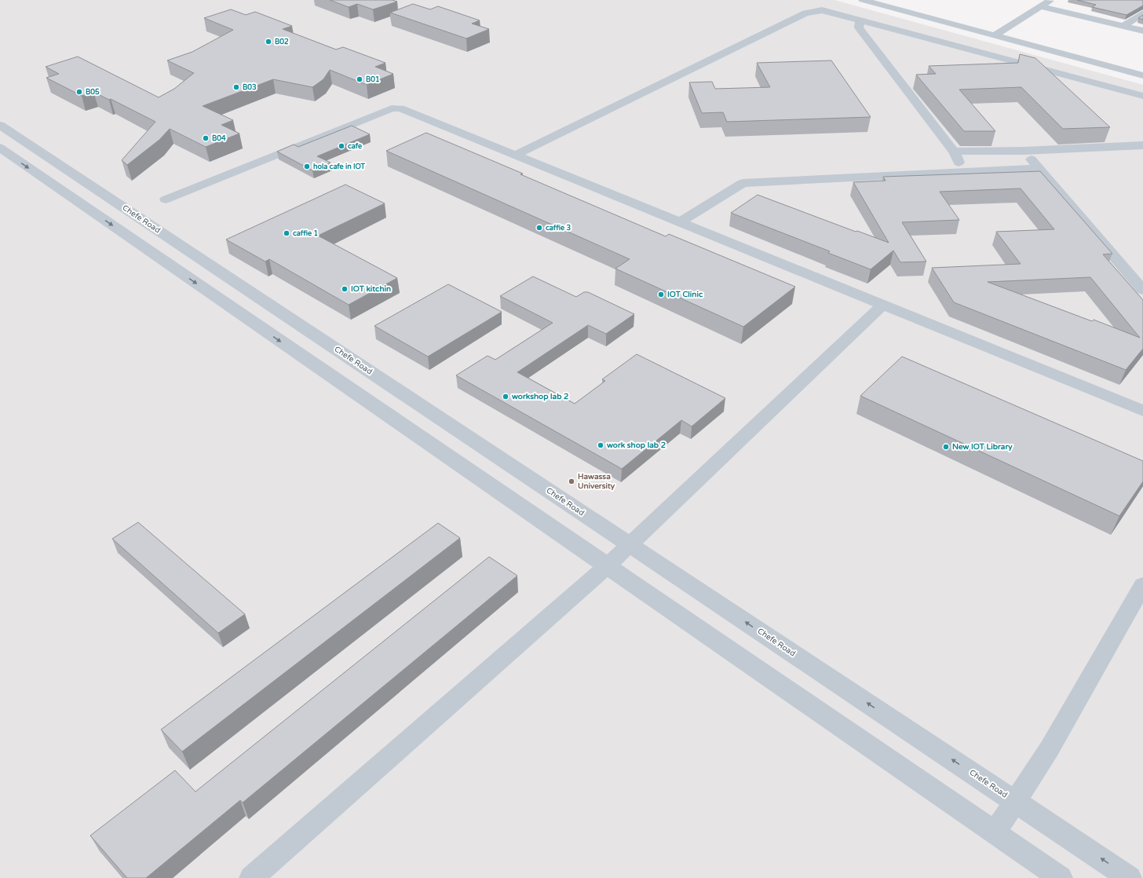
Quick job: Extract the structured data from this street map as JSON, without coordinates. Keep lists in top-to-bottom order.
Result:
{
  "streets": {
    "street": ["Chefe Road"]
  },
  "places": [
    "B02",
    "B01",
    "B03",
    "B05",
    "B04",
    "cafe",
    "hola cafe in IOT",
    "caffie 3",
    "caffie 1",
    "IOT kitchin",
    "IOT Clinic",
    "workshop lab 2",
    "work shop lab 2",
    "New IOT Library",
    "Hawassa University"
  ]
}
